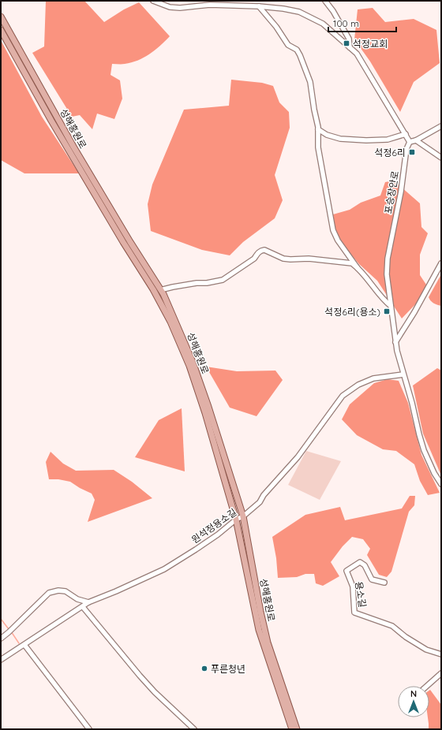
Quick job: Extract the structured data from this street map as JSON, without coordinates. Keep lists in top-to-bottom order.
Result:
{
  "streets": {
    "main road": ["성해홍원로"],
    "street": ["포승장안로", "원석정용소길", "용소길"]
  },
  "crossings": [
    ["성해홍원로", "원석정용소길"],
    ["포승장안로", "원석정용소길"]
  ],
  "places": {
    "transit": ["석정교회", "석정6리", "석정6리(용소)"],
    "other": ["푸른청년"]
  },
  "scale_bar": "100 m",
  "north": "top"
}
